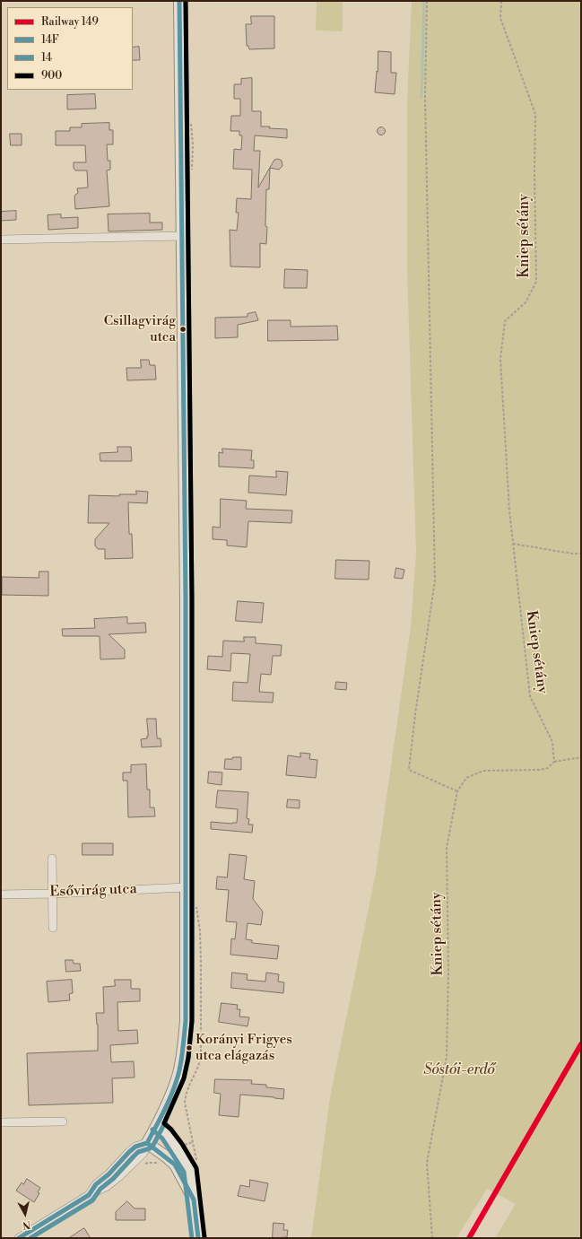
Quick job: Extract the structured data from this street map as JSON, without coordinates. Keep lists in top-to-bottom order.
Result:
{
  "streets": {
    "street": ["Esővirág utca"],
    "path": ["Kniep sétány"]
  },
  "parks": ["Sóstói-erdő"],
  "places": ["Csillagvirág utca", "Korányi Frigyes utca elágazás"],
  "lines": [
    "transit line 14F",
    "transit line 14",
    "transit line 900",
    "rail line 149"
  ],
  "legend": [
    "Railway 149",
    "14F",
    "14",
    "900"
  ],
  "north": "bottom"
}
